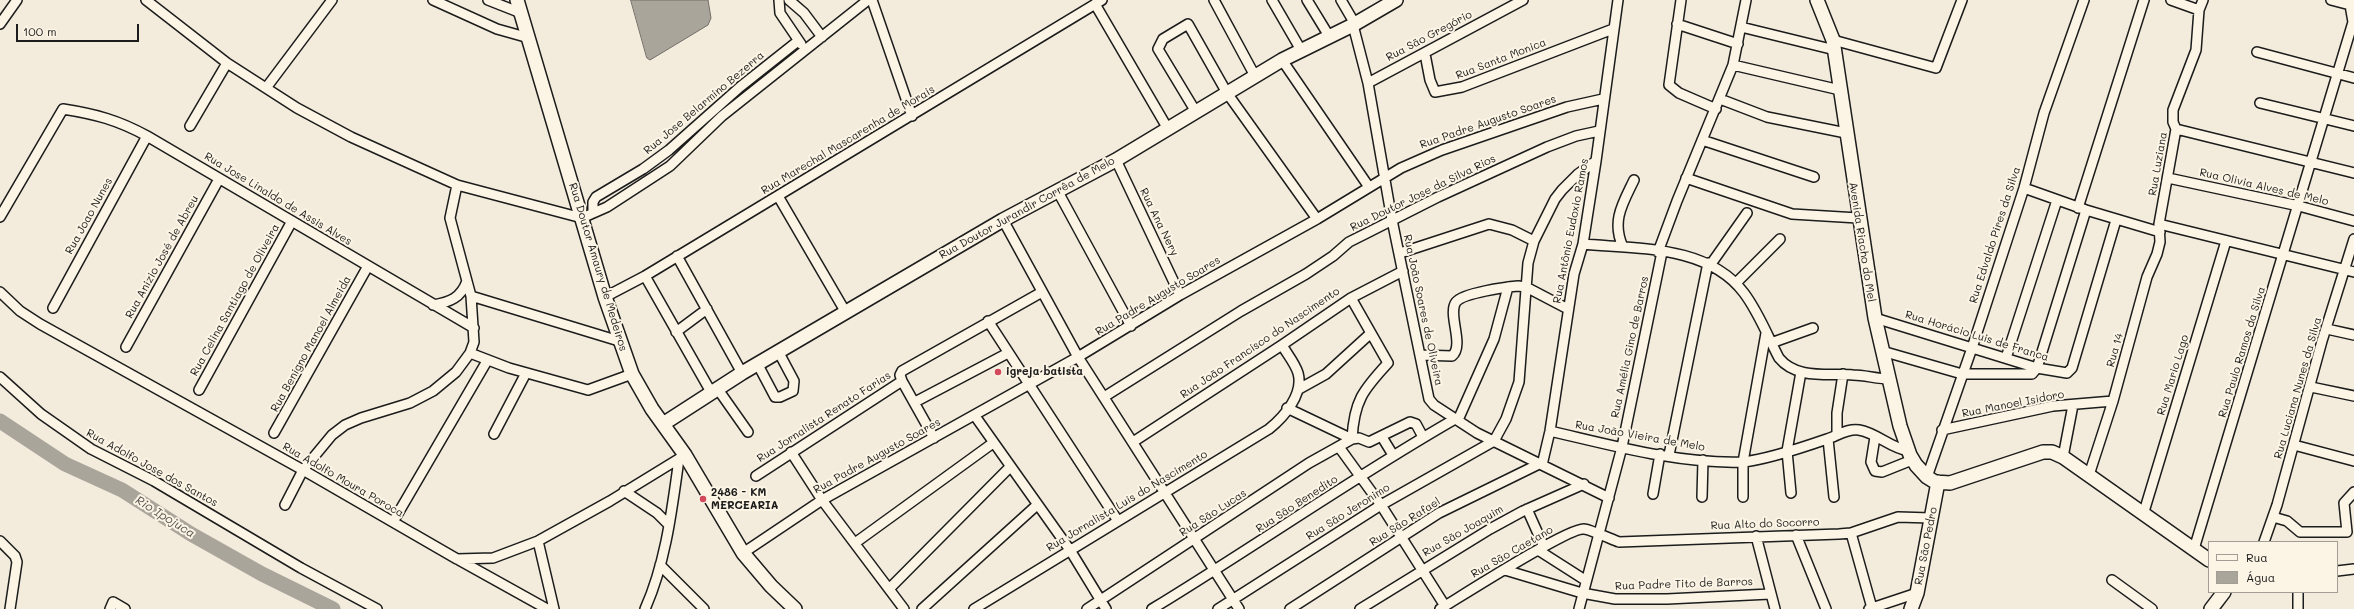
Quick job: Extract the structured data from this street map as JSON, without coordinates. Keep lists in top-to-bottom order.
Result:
{
  "streets": {
    "street": [
      "Rua São Gregório",
      "Rua Santa Monica",
      "Rua Jose Belarmino Bezerra",
      "Rua Padre Augusto Soares",
      "Rua Marechal Mascarenha de Morais",
      "Rua Luziana",
      "Rua Olivia Alves de Melo",
      "Rua Doutor Jose da Silva Rios",
      "Rua Jose Linaldo de Assis Alves",
      "Rua Doutor Jurandir Corrêa de Melo",
      "Rua Joao Nunes",
      "Rua Ana Nery",
      "Rua Antônio Eudoxio Ramos",
      "Rua Edvaldo Pires da Silva",
      "Avenida Riacho do Mel",
      "Rua Anizio José de Abreu",
      "Rua Doutor Amaury de Medeiros",
      "Rua Celina Santiago de Oliveira",
      "Rua João Soares de Oliveira",
      "Rua Horácio Luis de Franca",
      "Rua João Francisco do Nascimento",
      "Rua Benigno Manoel Almeida",
      "Rua Amélia Gino de Barros",
      "Rua 14",
      "Rua Paulo Ramos da Silva",
      "Rua Mario Lago",
      "Rua Luciana Nunes da Silva",
      "Rua Manoel Isidoro",
      "Rua Jornalista Renato Farias",
      "Rua João Vieira de Melo",
      "Rua Adolfo Jose dos Santos",
      "Rua Adolfo Moura Poroca",
      "Rua Jornalista Luis do Nascimento",
      "Rua São Benedito",
      "Rua São Jeronimo",
      "Rua São Lucas",
      "Rua São Rafael",
      "Rua Alto do Socorro",
      "Rua São Joaquim",
      "Rua São Pedro",
      "Rua São Caetano",
      "Rua Padre Tito de Barros"
    ]
  },
  "crossings": [
    ["Rua São Gregório", "Rua Santa Monica"],
    ["Rua São Gregório", "Rua João Soares de Oliveira"],
    ["Rua Santa Monica", "Rua Antônio Eudoxio Ramos"],
    ["Rua Jose Belarmino Bezerra", "Rua Doutor Amaury de Medeiros"],
    ["Rua Padre Augusto Soares", "Rua Ana Nery"],
    ["Rua Padre Augusto Soares", "Rua Antônio Eudoxio Ramos"],
    ["Rua Padre Augusto Soares", "Rua Doutor Amaury de Medeiros"],
    ["Rua Padre Augusto Soares", "Rua João Soares de Oliveira"],
    ["Rua Marechal Mascarenha de Morais", "Rua Doutor Amaury de Medeiros"],
    ["Rua Luziana", "Rua Olivia Alves de Melo"],
    ["Rua Luziana", "Rua 14"],
    ["Rua Olivia Alves de Melo", "Rua Paulo Ramos da Silva"],
    ["Rua Doutor Jose da Silva Rios", "Rua Antônio Eudoxio Ramos"],
    ["Rua Doutor Jose da Silva Rios", "Rua João Soares de Oliveira"],
    ["Rua Jose Linaldo de Assis Alves", "Rua Joao Nunes"],
    ["Rua Jose Linaldo de Assis Alves", "Rua Anizio José de Abreu"],
    ["Rua Jose Linaldo de Assis Alves", "Rua Celina Santiago de Oliveira"],
    ["Rua Jose Linaldo de Assis Alves", "Rua Benigno Manoel Almeida"],
    ["Rua Doutor Jurandir Corrêa de Melo", "Rua Ana Nery"],
    ["Rua Doutor Jurandir Corrêa de Melo", "Rua Doutor Amaury de Medeiros"],
    ["Rua Doutor Jurandir Corrêa de Melo", "Rua João Soares de Oliveira"],
    ["Rua Antônio Eudoxio Ramos", "Rua João Soares de Oliveira"],
    ["Rua Antônio Eudoxio Ramos", "Rua João Vieira de Melo"],
    ["Rua Antônio Eudoxio Ramos", "Rua São Rafael"],
    ["Rua Edvaldo Pires da Silva", "Avenida Riacho do Mel"],
    ["Rua Edvaldo Pires da Silva", "Rua Horácio Luis de Franca"],
    ["Rua Edvaldo Pires da Silva", "Rua Manoel Isidoro"],
    ["Rua Edvaldo Pires da Silva", "Rua São Pedro"],
    ["Avenida Riacho do Mel", "Rua Horácio Luis de Franca"],
    ["Avenida Riacho do Mel", "Rua João Vieira de Melo"],
    ["Avenida Riacho do Mel", "Rua São Pedro"],
    ["Rua João Soares de Oliveira", "Rua João Francisco do Nascimento"],
    ["Rua João Soares de Oliveira", "Rua Amélia Gino de Barros"],
    ["Rua João Soares de Oliveira", "Rua São Benedito"],
    ["Rua João Soares de Oliveira", "Rua São Jeronimo"],
    ["Rua João Soares de Oliveira", "Rua São Rafael"],
    ["Rua João Soares de Oliveira", "Rua São Joaquim"],
    ["Rua Amélia Gino de Barros", "Rua João Vieira de Melo"],
    ["Rua Amélia Gino de Barros", "Rua Alto do Socorro"],
    ["Rua Amélia Gino de Barros", "Rua São Caetano"],
    ["Rua Amélia Gino de Barros", "Rua Padre Tito de Barros"],
    ["Rua 14", "Rua Manoel Isidoro"],
    ["Rua Alto do Socorro", "Rua São Pedro"],
    ["Rua Alto do Socorro", "Rua São Caetano"],
    ["Rua São Caetano", "Rua Padre Tito de Barros"]
  ],
  "water": ["Rio Ipojuca"],
  "places": ["igreja batista", "2486 - KM MERCEARIA"],
  "legend": ["Rua", "Água"],
  "scale_bar": "100 m"
}
